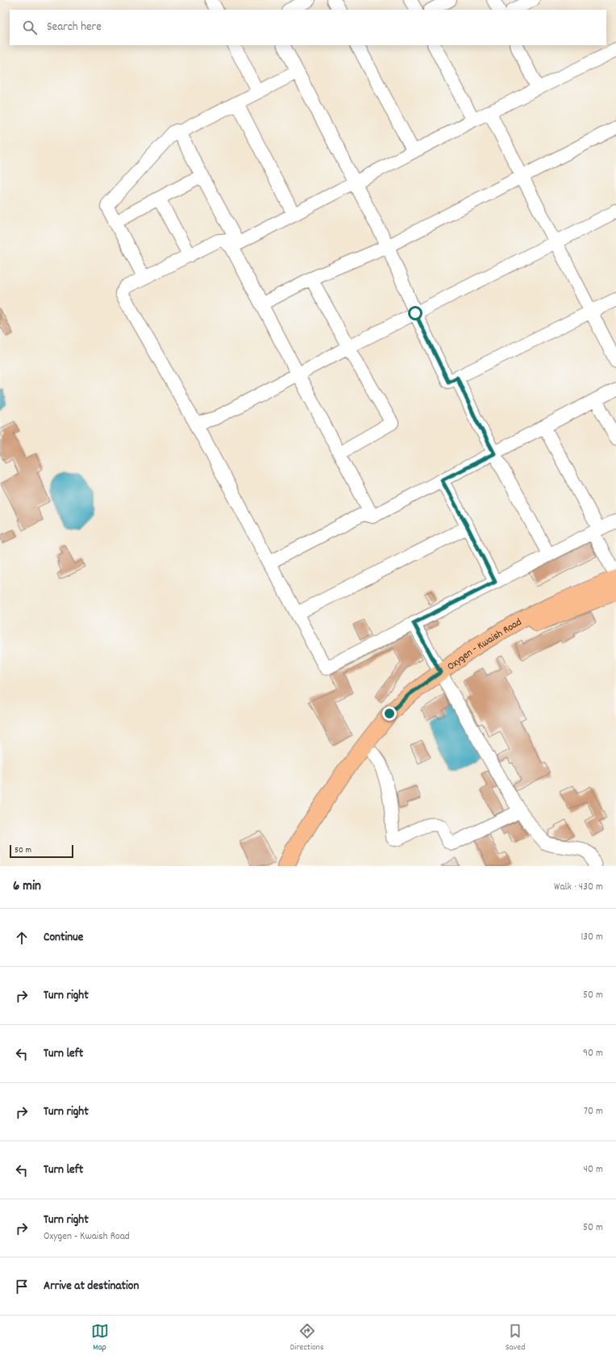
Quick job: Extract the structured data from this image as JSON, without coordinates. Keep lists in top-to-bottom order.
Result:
{
  "streets": {
    "main road": ["Oxygen - Kwaish Road"]
  },
  "scale_bar": "50 m",
  "page": {
    "search": "Search here",
    "scale": "50 m",
    "heading": ["6 min", "Walk · 430 m"],
    "list": [
      ["Continue", "130 m"],
      ["Turn right", "50 m"],
      ["Turn left", "90 m"],
      ["Turn right", "70 m"],
      ["Turn left", "40 m"],
      ["Turn right", "Oxygen - Kwaish Road", "50 m"],
      "Arrive at destination"
    ],
    "nav": ["Map", "Directions", "Saved"]
  }
}
